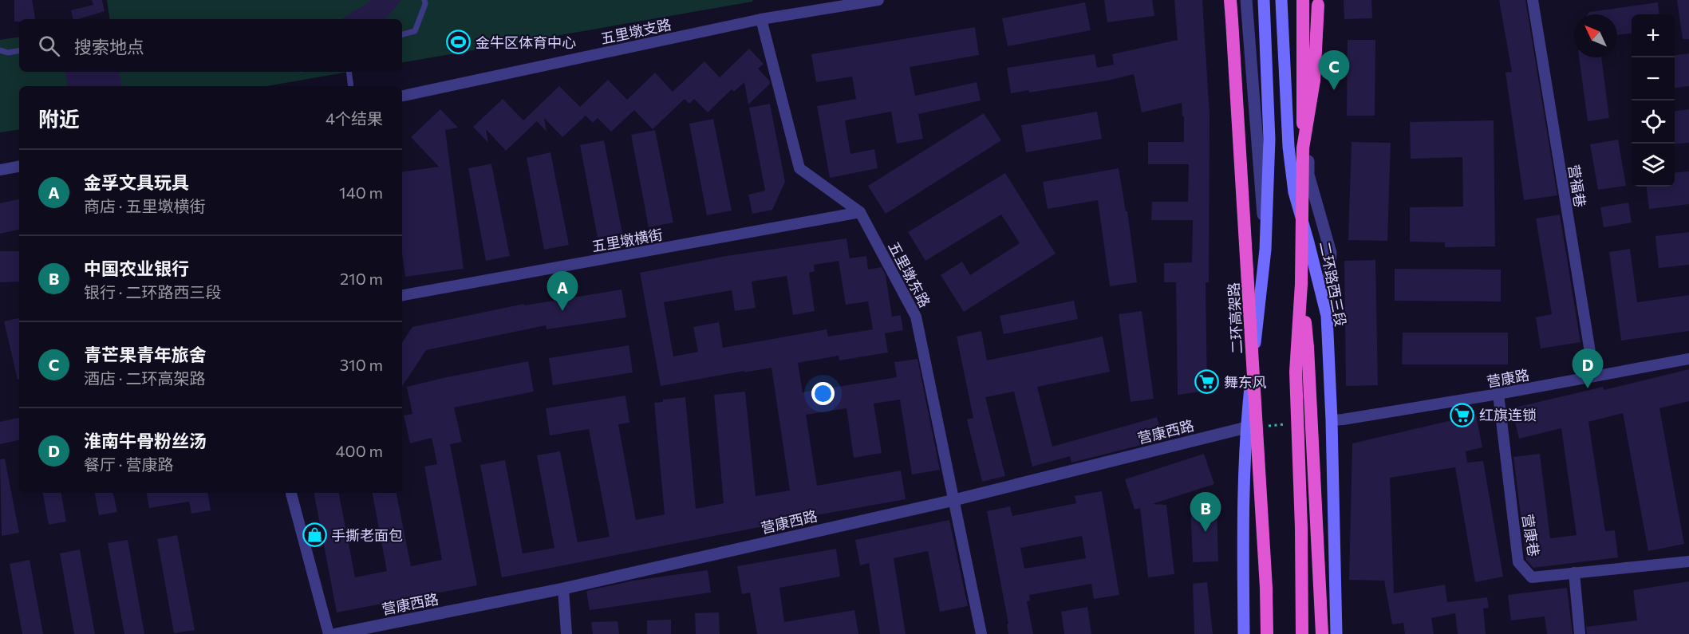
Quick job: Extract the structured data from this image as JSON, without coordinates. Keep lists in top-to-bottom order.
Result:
{
  "streets": {
    "highway": ["二环高架路"],
    "main road": ["二环路西三段"],
    "street": [
      "五里墩支路",
      "营福巷",
      "五里墩横街",
      "五里墩东路",
      "营康路",
      "营康西路",
      "营康巷"
    ]
  },
  "crossings": [
    ["五里墩支路", "五里墩东路"],
    ["营福巷", "营康路"],
    ["五里墩横街", "五里墩东路"],
    ["五里墩东路", "营康西路"],
    ["二环路西三段", "营康路"],
    ["营康路", "营康巷"]
  ],
  "places": {
    "sports": ["金牛区体育中心"],
    "supermarket": ["舞东风", "红旗连锁"],
    "shop": ["手撕老面包"]
  },
  "north": "top left",
  "page": {
    "map_buttons": ["+", "−"],
    "search": "搜索地点",
    "pins": [
      "C",
      "A",
      "D",
      "B"
    ],
    "heading": ["附近", "4个结果"],
    "list": [
      {
        "mark": "A",
        "name": "金孚文具玩具",
        "note": "商店 · 五里墩横街",
        "value": "140 m"
      },
      {
        "mark": "B",
        "name": "中国农业银行",
        "note": "银行 · 二环路西三段",
        "value": "210 m"
      },
      {
        "mark": "C",
        "name": "青芒果青年旅舍",
        "note": "酒店 · 二环高架路",
        "value": "310 m"
      },
      {
        "mark": "D",
        "name": "淮南牛骨粉丝汤",
        "note": "餐厅 · 营康路",
        "value": "400 m"
      }
    ]
  }
}
